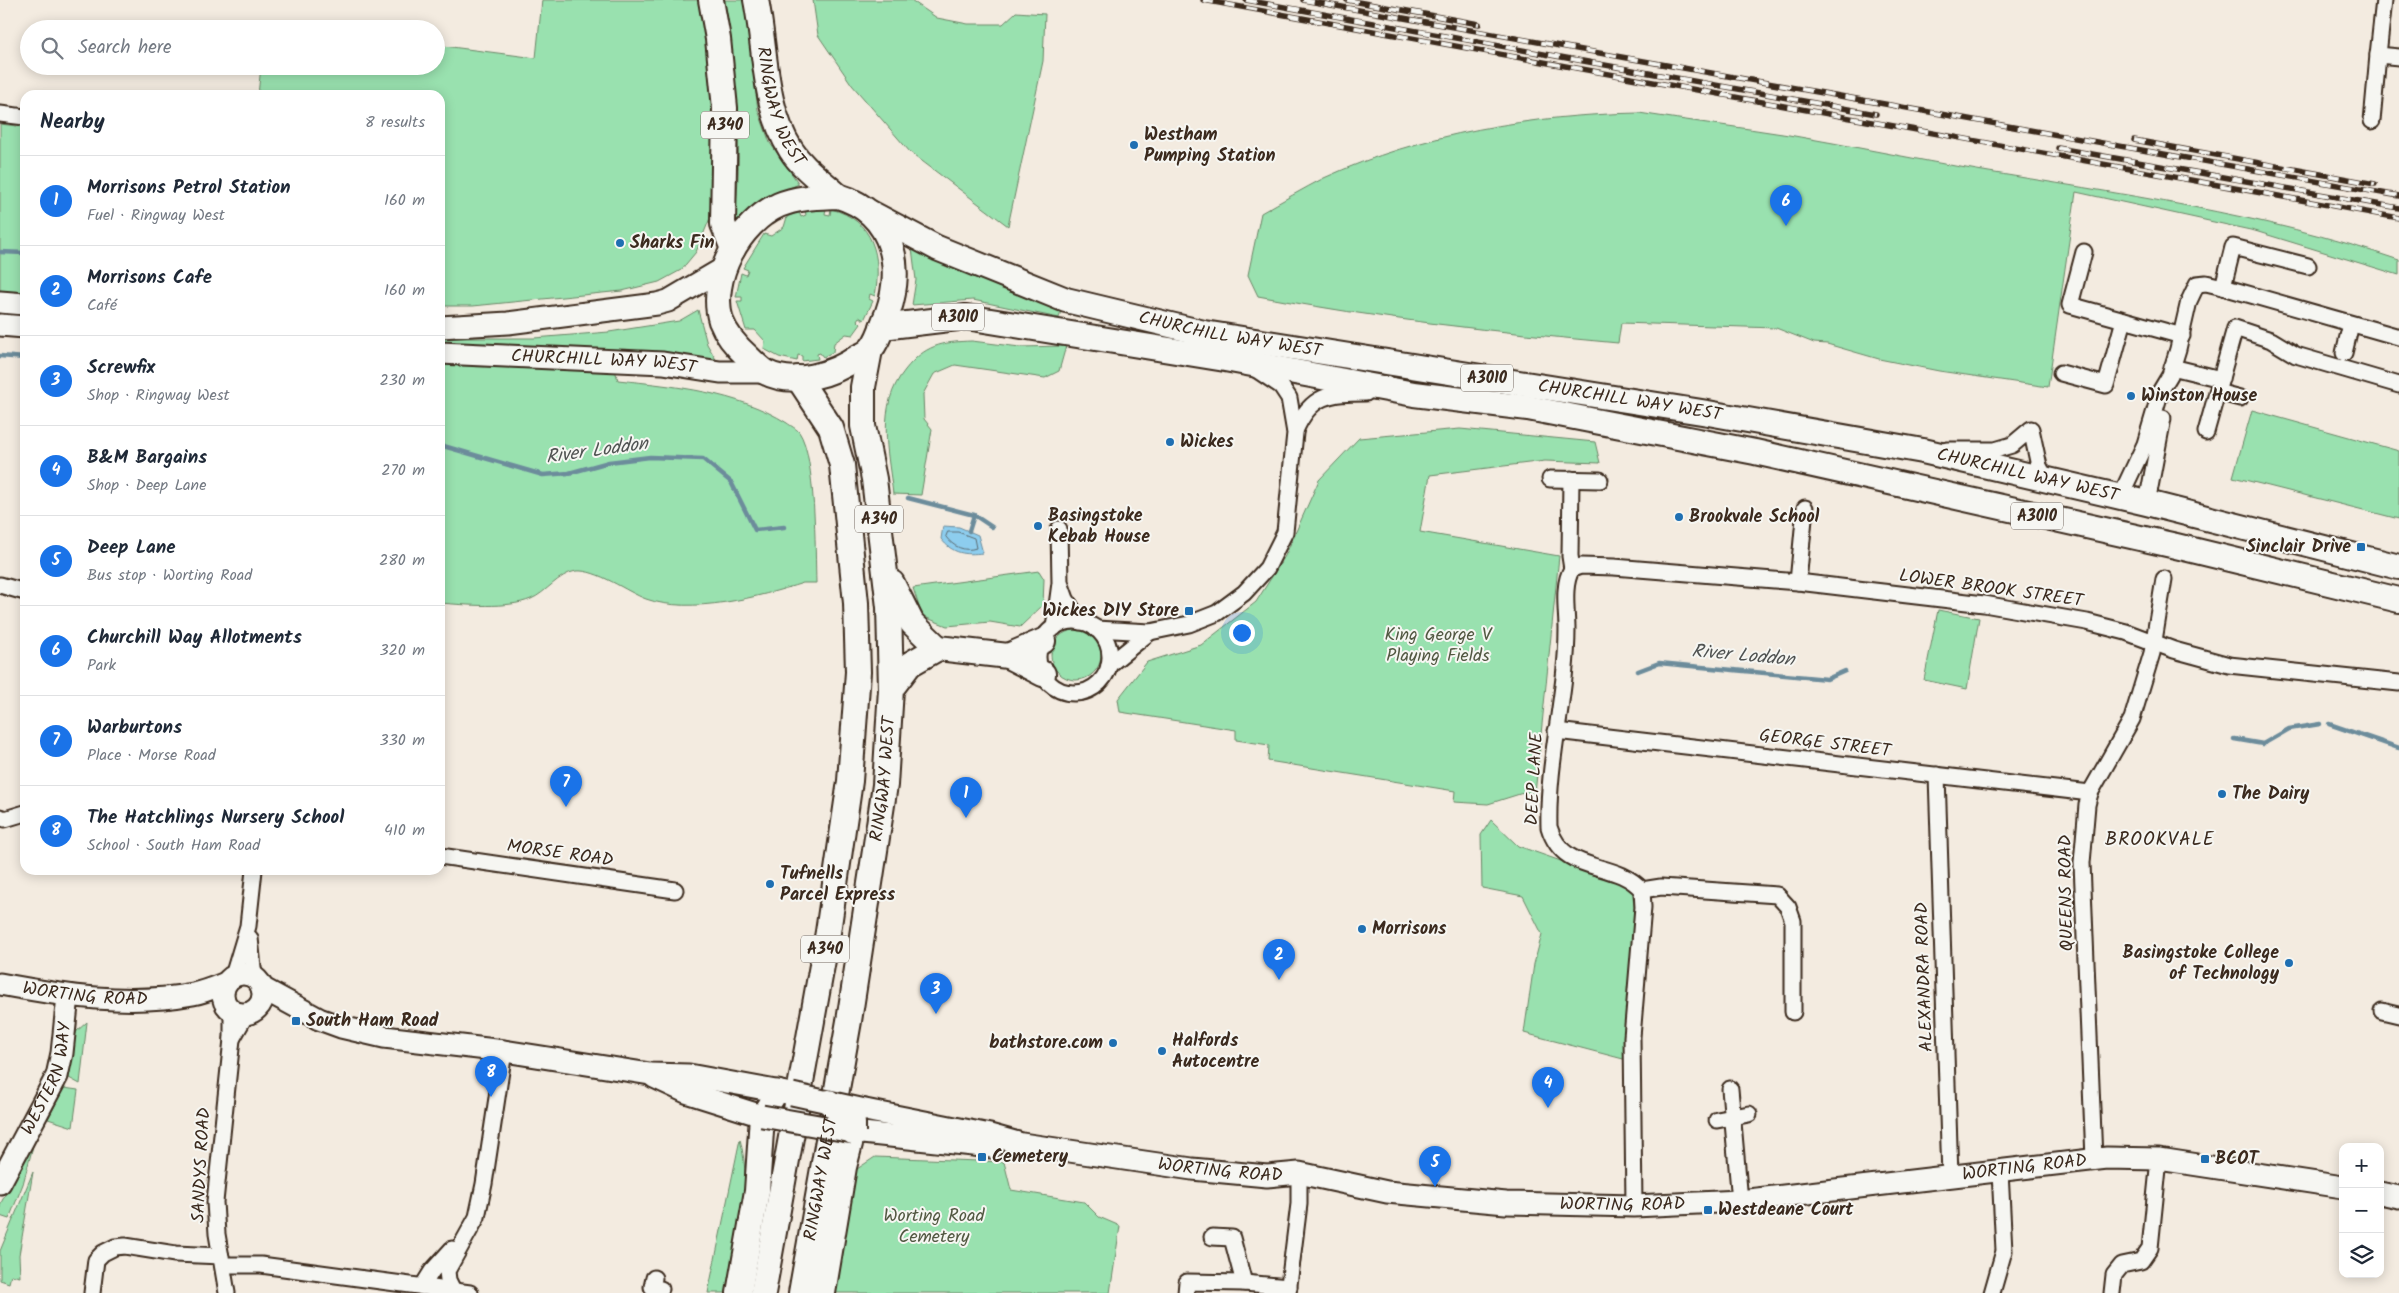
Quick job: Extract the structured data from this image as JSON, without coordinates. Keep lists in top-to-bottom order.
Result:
{
  "streets": {
    "main road": [
      "RINGWAY WEST",
      "A340",
      "A3010",
      "CHURCHILL WAY WEST"
    ],
    "street": [
      "LOWER BROOK STREET",
      "GEORGE STREET",
      "DEEP LANE",
      "MORSE ROAD",
      "QUEENS ROAD",
      "ALEXANDRA ROAD",
      "WORTING ROAD",
      "WESTERN WAY",
      "SANDYS ROAD"
    ]
  },
  "crossings": [
    ["RINGWAY WEST", "CHURCHILL WAY WEST"],
    ["A340", "CHURCHILL WAY WEST"],
    ["LOWER BROOK STREET", "DEEP LANE"],
    ["LOWER BROOK STREET", "QUEENS ROAD"],
    ["GEORGE STREET", "DEEP LANE"],
    ["GEORGE STREET", "QUEENS ROAD"],
    ["GEORGE STREET", "ALEXANDRA ROAD"],
    ["QUEENS ROAD", "WORTING ROAD"],
    ["ALEXANDRA ROAD", "WORTING ROAD"],
    ["WORTING ROAD", "WESTERN WAY"],
    ["WORTING ROAD", "SANDYS ROAD"]
  ],
  "districts": ["BROOKVALE"],
  "water": ["River Loddon"],
  "parks": ["King George V Playing Fields", "Worting Road Cemetery"],
  "places": {
    "other": [
      "Westham Pumping Station",
      "Sharks Fin",
      "Winston House",
      "Wickes",
      "Brookvale School",
      "Basingstoke Kebab House",
      "The Dairy",
      "Tufnells Parcel Express",
      "Morrisons",
      "Basingstoke College of Technology",
      "bathstore.com",
      "Halfords Autocentre"
    ],
    "transit": [
      "Sinclair Drive",
      "Wickes DIY Store",
      "South Ham Road",
      "Cemetery",
      "BCOT",
      "Westdeane Court"
    ]
  },
  "page": {
    "search": "Search here",
    "heading": ["Nearby", "8 results"],
    "list": [
      {
        "mark": "1",
        "name": "Morrisons Petrol Station",
        "note": "Fuel · Ringway West",
        "value": "160 m"
      },
      {
        "mark": "2",
        "name": "Morrisons Cafe",
        "note": "Café",
        "value": "160 m"
      },
      {
        "mark": "3",
        "name": "Screwfix",
        "note": "Shop · Ringway West",
        "value": "230 m"
      },
      {
        "mark": "4",
        "name": "B&M Bargains",
        "note": "Shop · Deep Lane",
        "value": "270 m"
      },
      {
        "mark": "5",
        "name": "Deep Lane",
        "note": "Bus stop · Worting Road",
        "value": "280 m"
      },
      {
        "mark": "6",
        "name": "Churchill Way Allotments",
        "note": "Park",
        "value": "320 m"
      },
      {
        "mark": "7",
        "name": "Warburtons",
        "note": "Place · Morse Road",
        "value": "330 m"
      },
      {
        "mark": "8",
        "name": "The Hatchlings Nursery School",
        "note": "School · South Ham Road",
        "value": "410 m"
      }
    ],
    "pins": [
      "6",
      "7",
      "1",
      "2",
      "3",
      "8",
      "4",
      "5"
    ],
    "map_buttons": ["+", "−"]
  }
}
